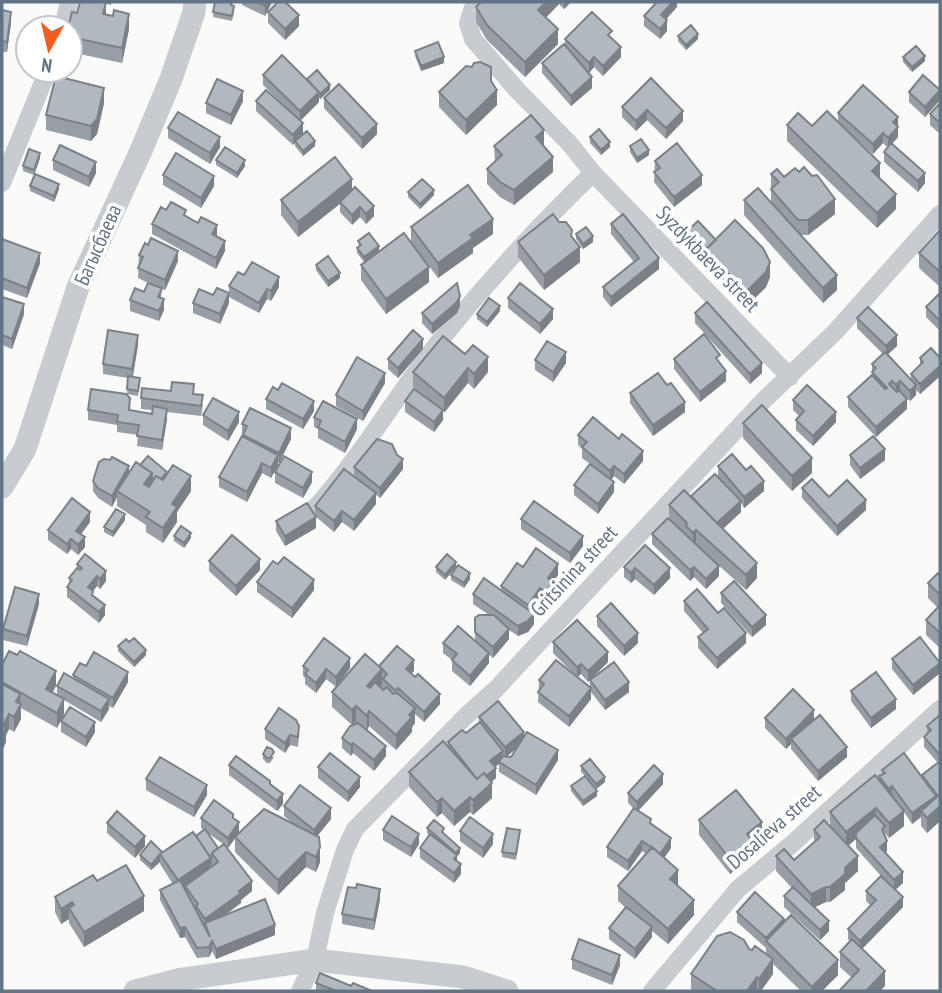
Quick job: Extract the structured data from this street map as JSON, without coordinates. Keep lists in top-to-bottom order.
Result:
{
  "streets": {
    "street": [
      "Багысбаева",
      "Syzdykbaeva street",
      "Gritsinina street",
      "Dosalieva street"
    ]
  },
  "crossings": [
    ["Syzdykbaeva street", "Gritsinina street"]
  ],
  "north": "bottom"
}
